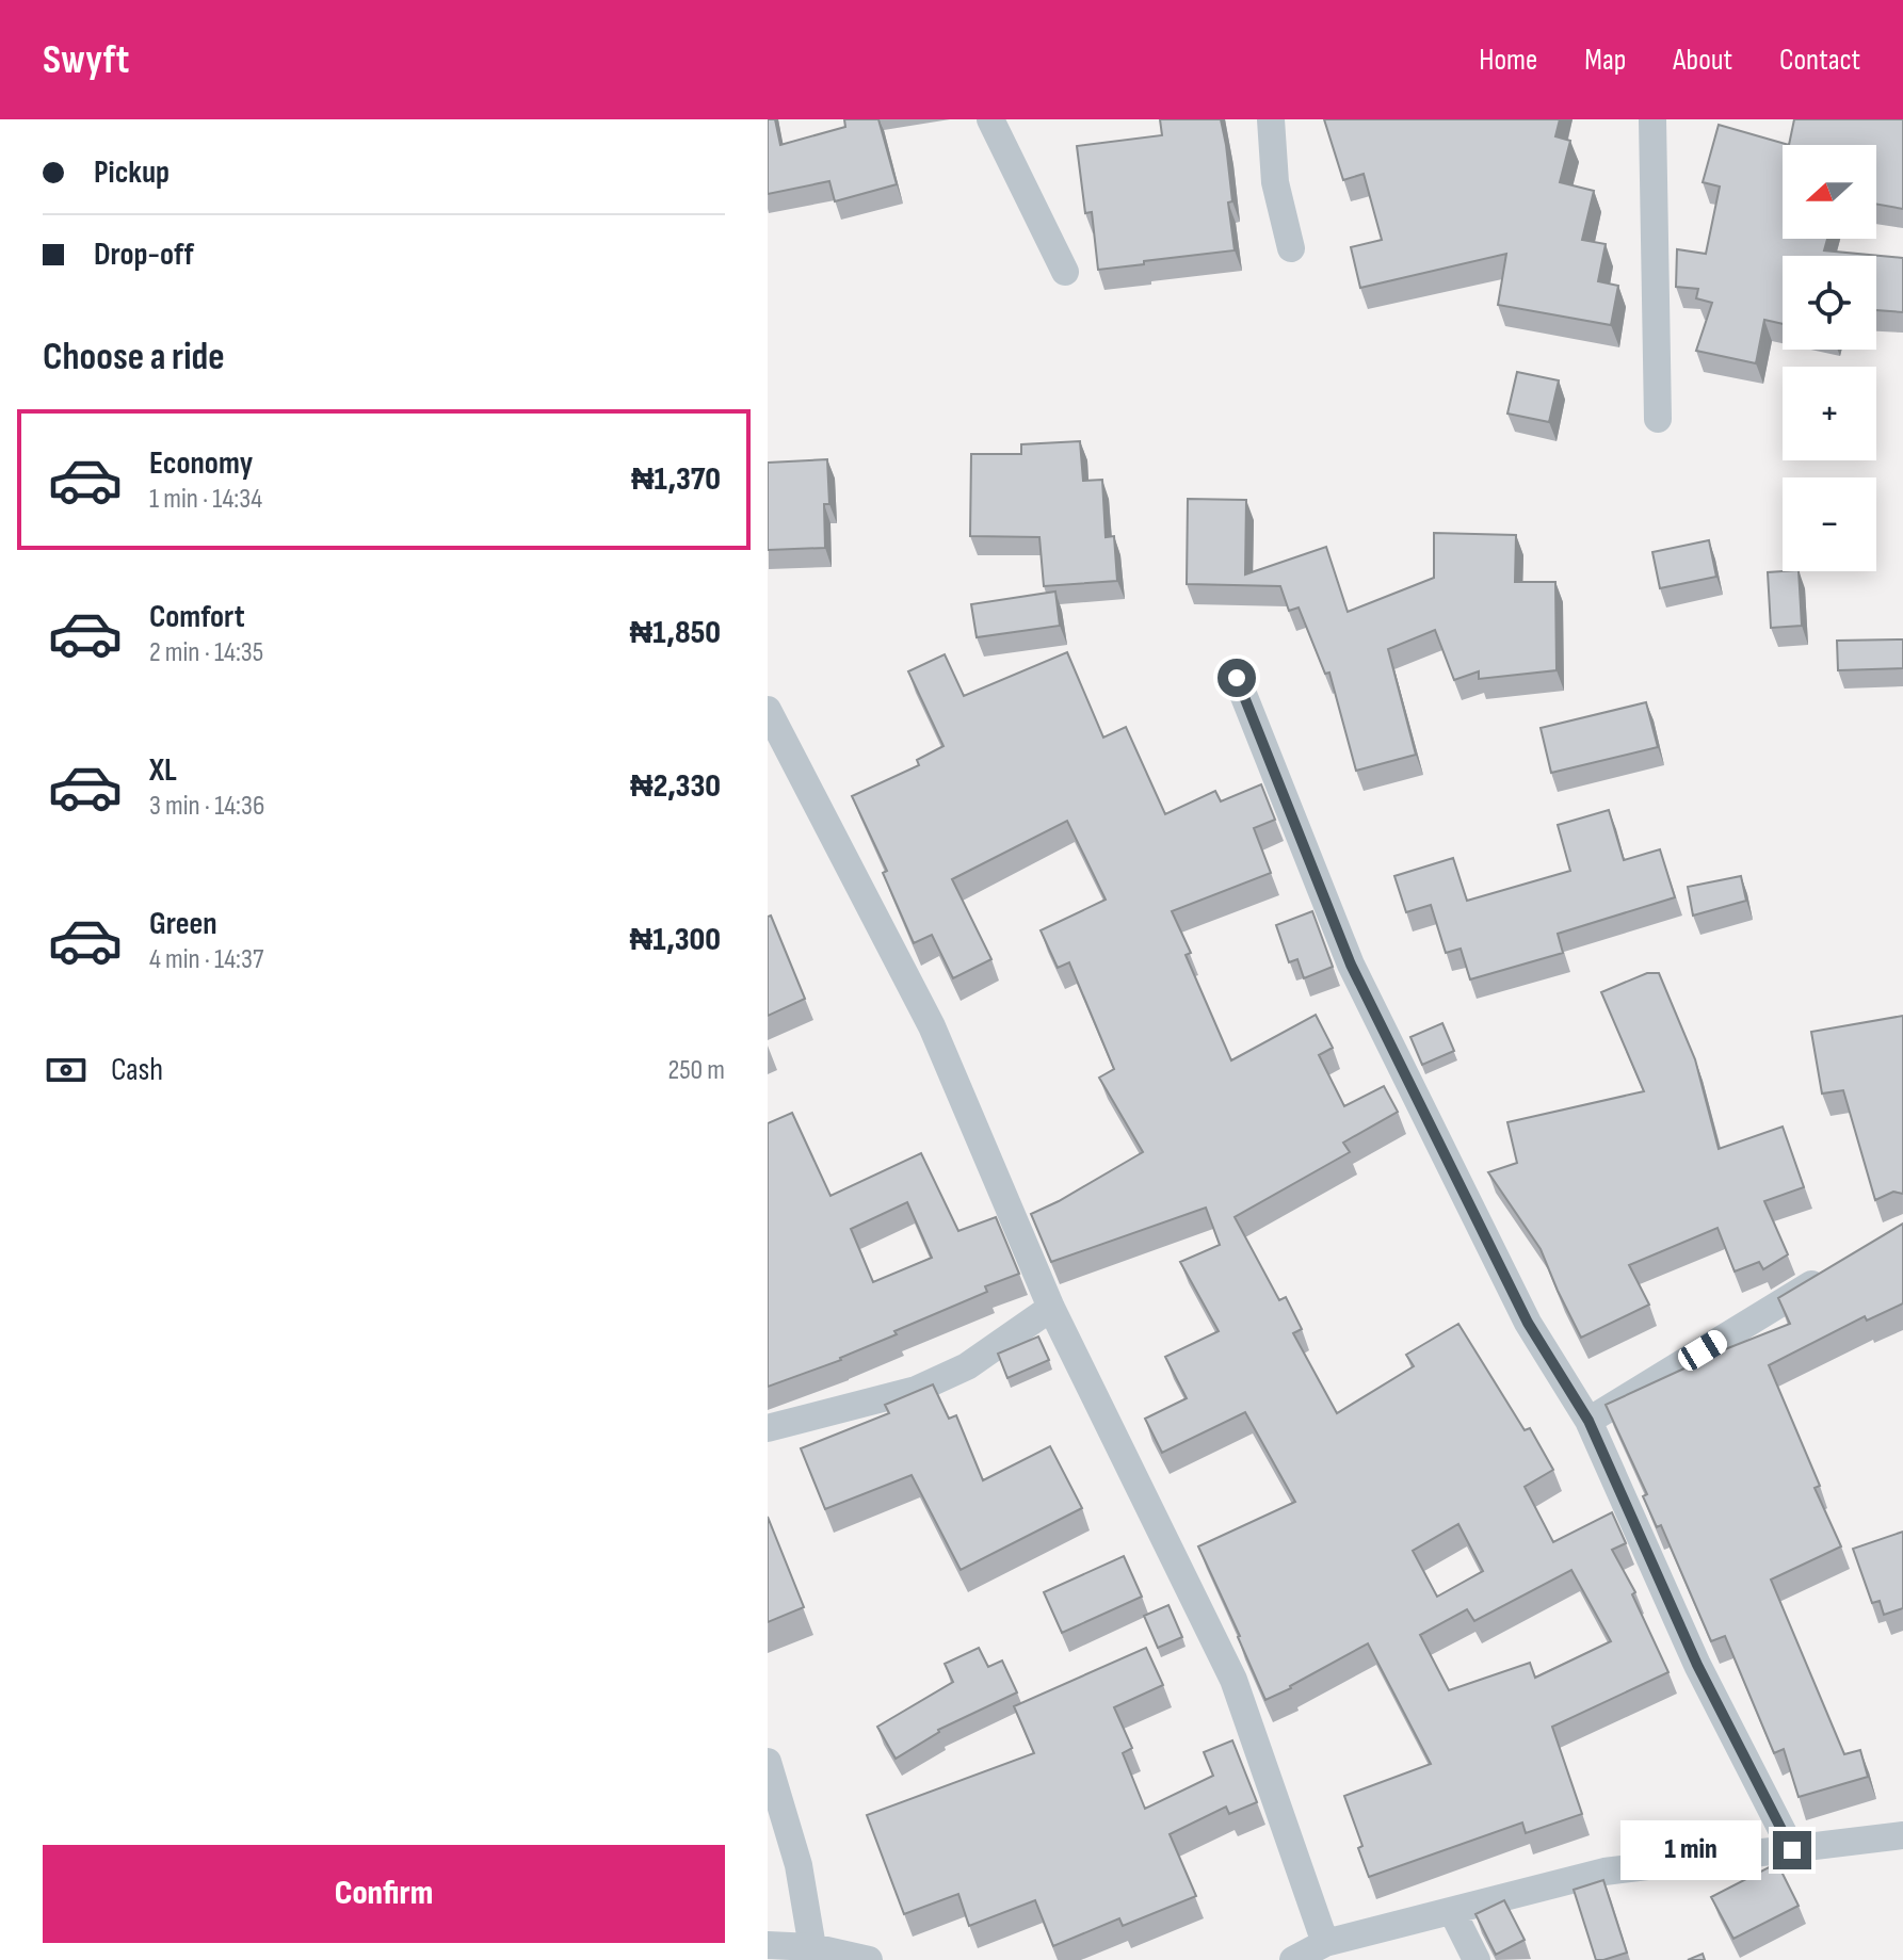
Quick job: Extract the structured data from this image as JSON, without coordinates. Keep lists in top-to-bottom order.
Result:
{
  "north": "left",
  "page": {
    "header": "Swyft",
    "nav": [
      "Home",
      "Map",
      "About",
      "Contact"
    ],
    "banner": ["Pickup", "Drop-off"],
    "map_buttons": ["+", "−"],
    "heading": "Choose a ride",
    "list": [
      {
        "name": "Economy",
        "note": "1 min · 14:34",
        "value": "₦1,370"
      },
      {
        "name": "Comfort",
        "note": "2 min · 14:35",
        "value": "₦1,850"
      },
      {
        "name": "XL",
        "note": "3 min · 14:36",
        "value": "₦2,330"
      },
      {
        "name": "Green",
        "note": "4 min · 14:37",
        "value": "₦1,300"
      }
    ],
    "pay": ["Cash", "250 m"],
    "bubble": "1 min",
    "buttons": "Confirm"
  }
}
